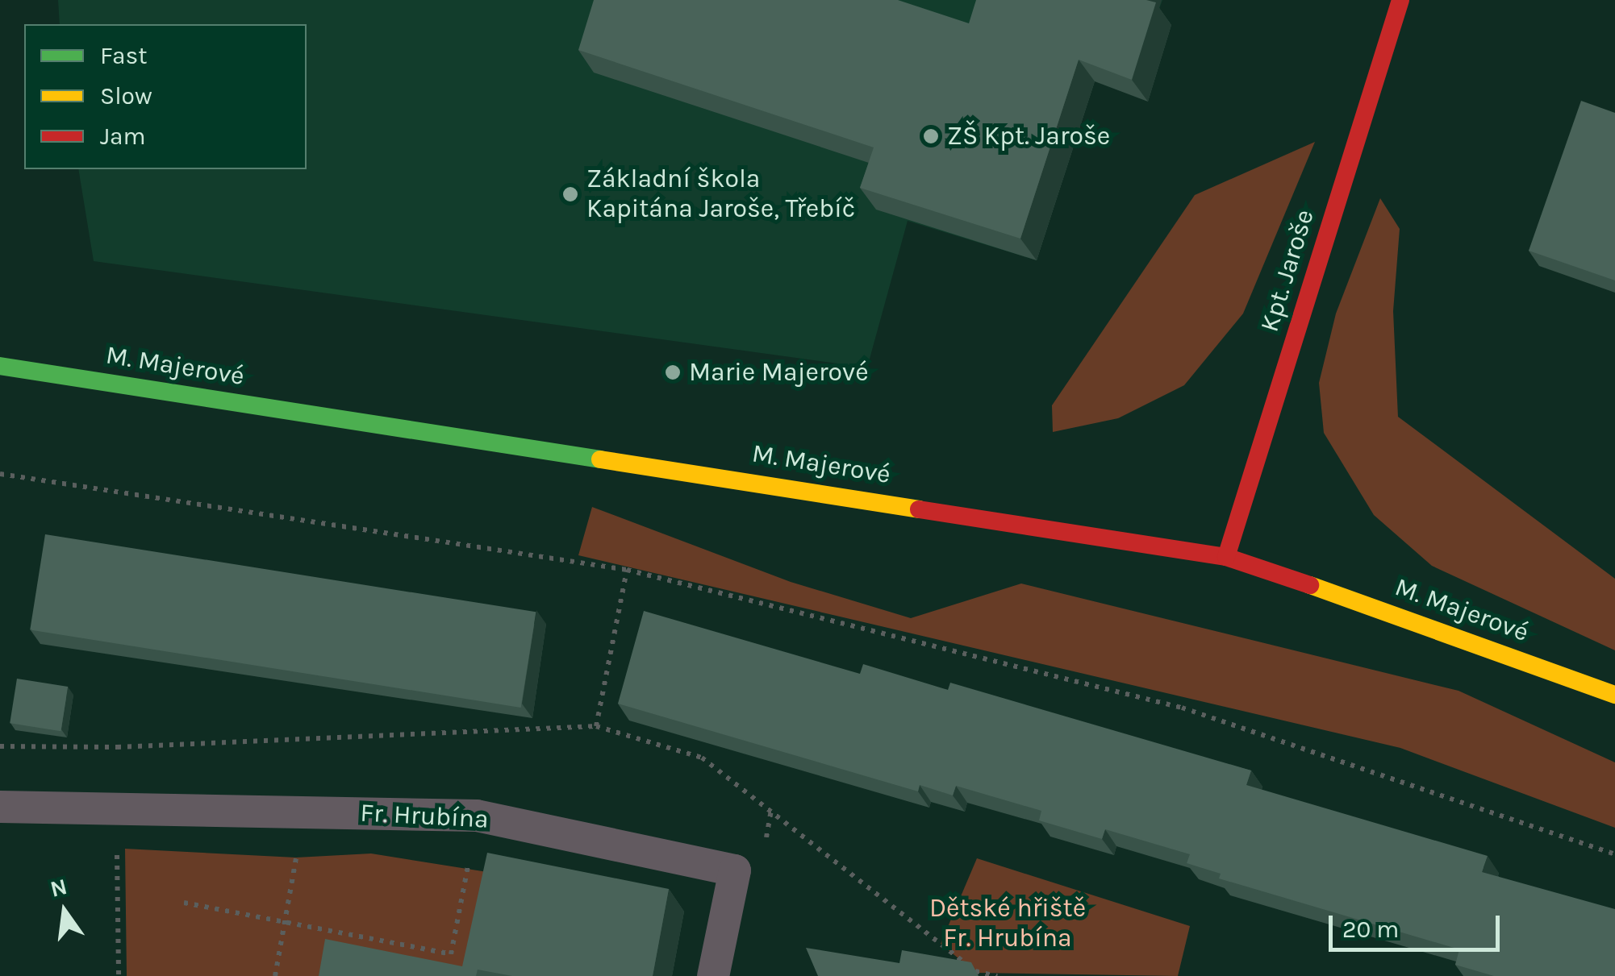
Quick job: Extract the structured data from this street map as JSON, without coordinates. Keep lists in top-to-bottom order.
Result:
{
  "streets": {
    "street": ["Kpt. Jaroše", "M. Majerové"],
    "lane": ["Fr. Hrubína"]
  },
  "crossings": [
    ["Kpt. Jaroše", "M. Majerové"]
  ],
  "parks": ["Dětské hřiště Fr. Hrubína"],
  "places": ["ZŠ Kpt. Jaroše", "Základní škola Kapitána Jaroše, Třebíč", "Marie Majerové"],
  "legend": ["Fast", "Slow", "Jam"],
  "scale_bar": "20 m",
  "north": "top"
}
